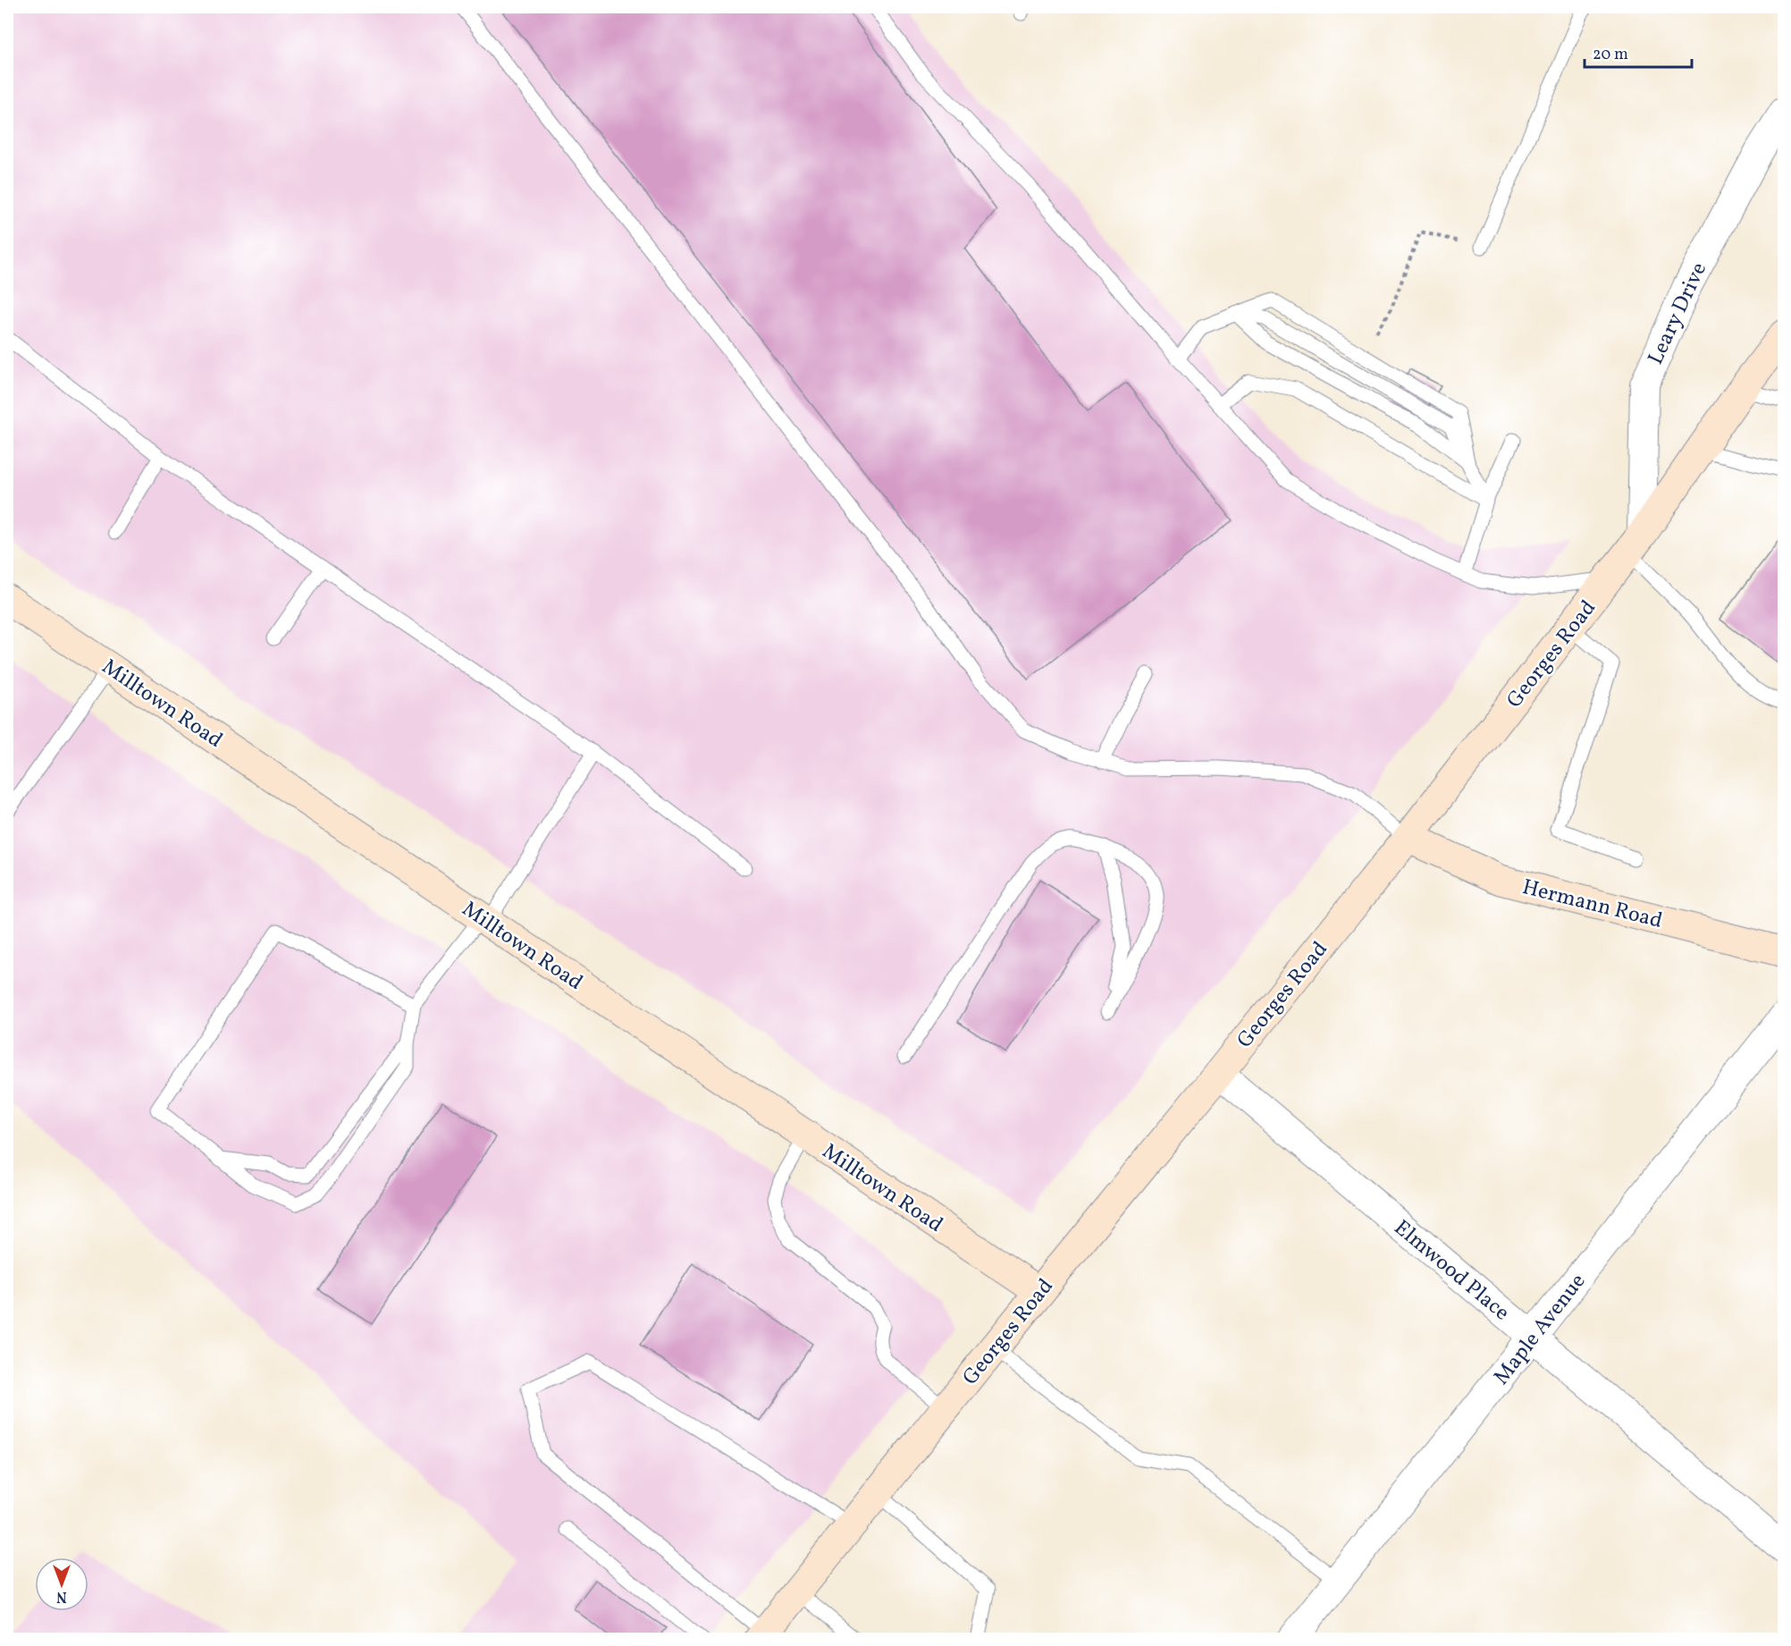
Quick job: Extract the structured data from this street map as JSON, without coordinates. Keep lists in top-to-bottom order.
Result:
{
  "streets": {
    "street": [
      "Leary Drive",
      "Georges Road",
      "Milltown Road",
      "Hermann Road",
      "Elmwood Place",
      "Maple Avenue"
    ]
  },
  "crossings": [
    ["Leary Drive", "Georges Road"],
    ["Georges Road", "Milltown Road"],
    ["Georges Road", "Hermann Road"],
    ["Georges Road", "Elmwood Place"],
    ["Elmwood Place", "Maple Avenue"]
  ],
  "scale_bar": "20 m",
  "north": "bottom"
}
